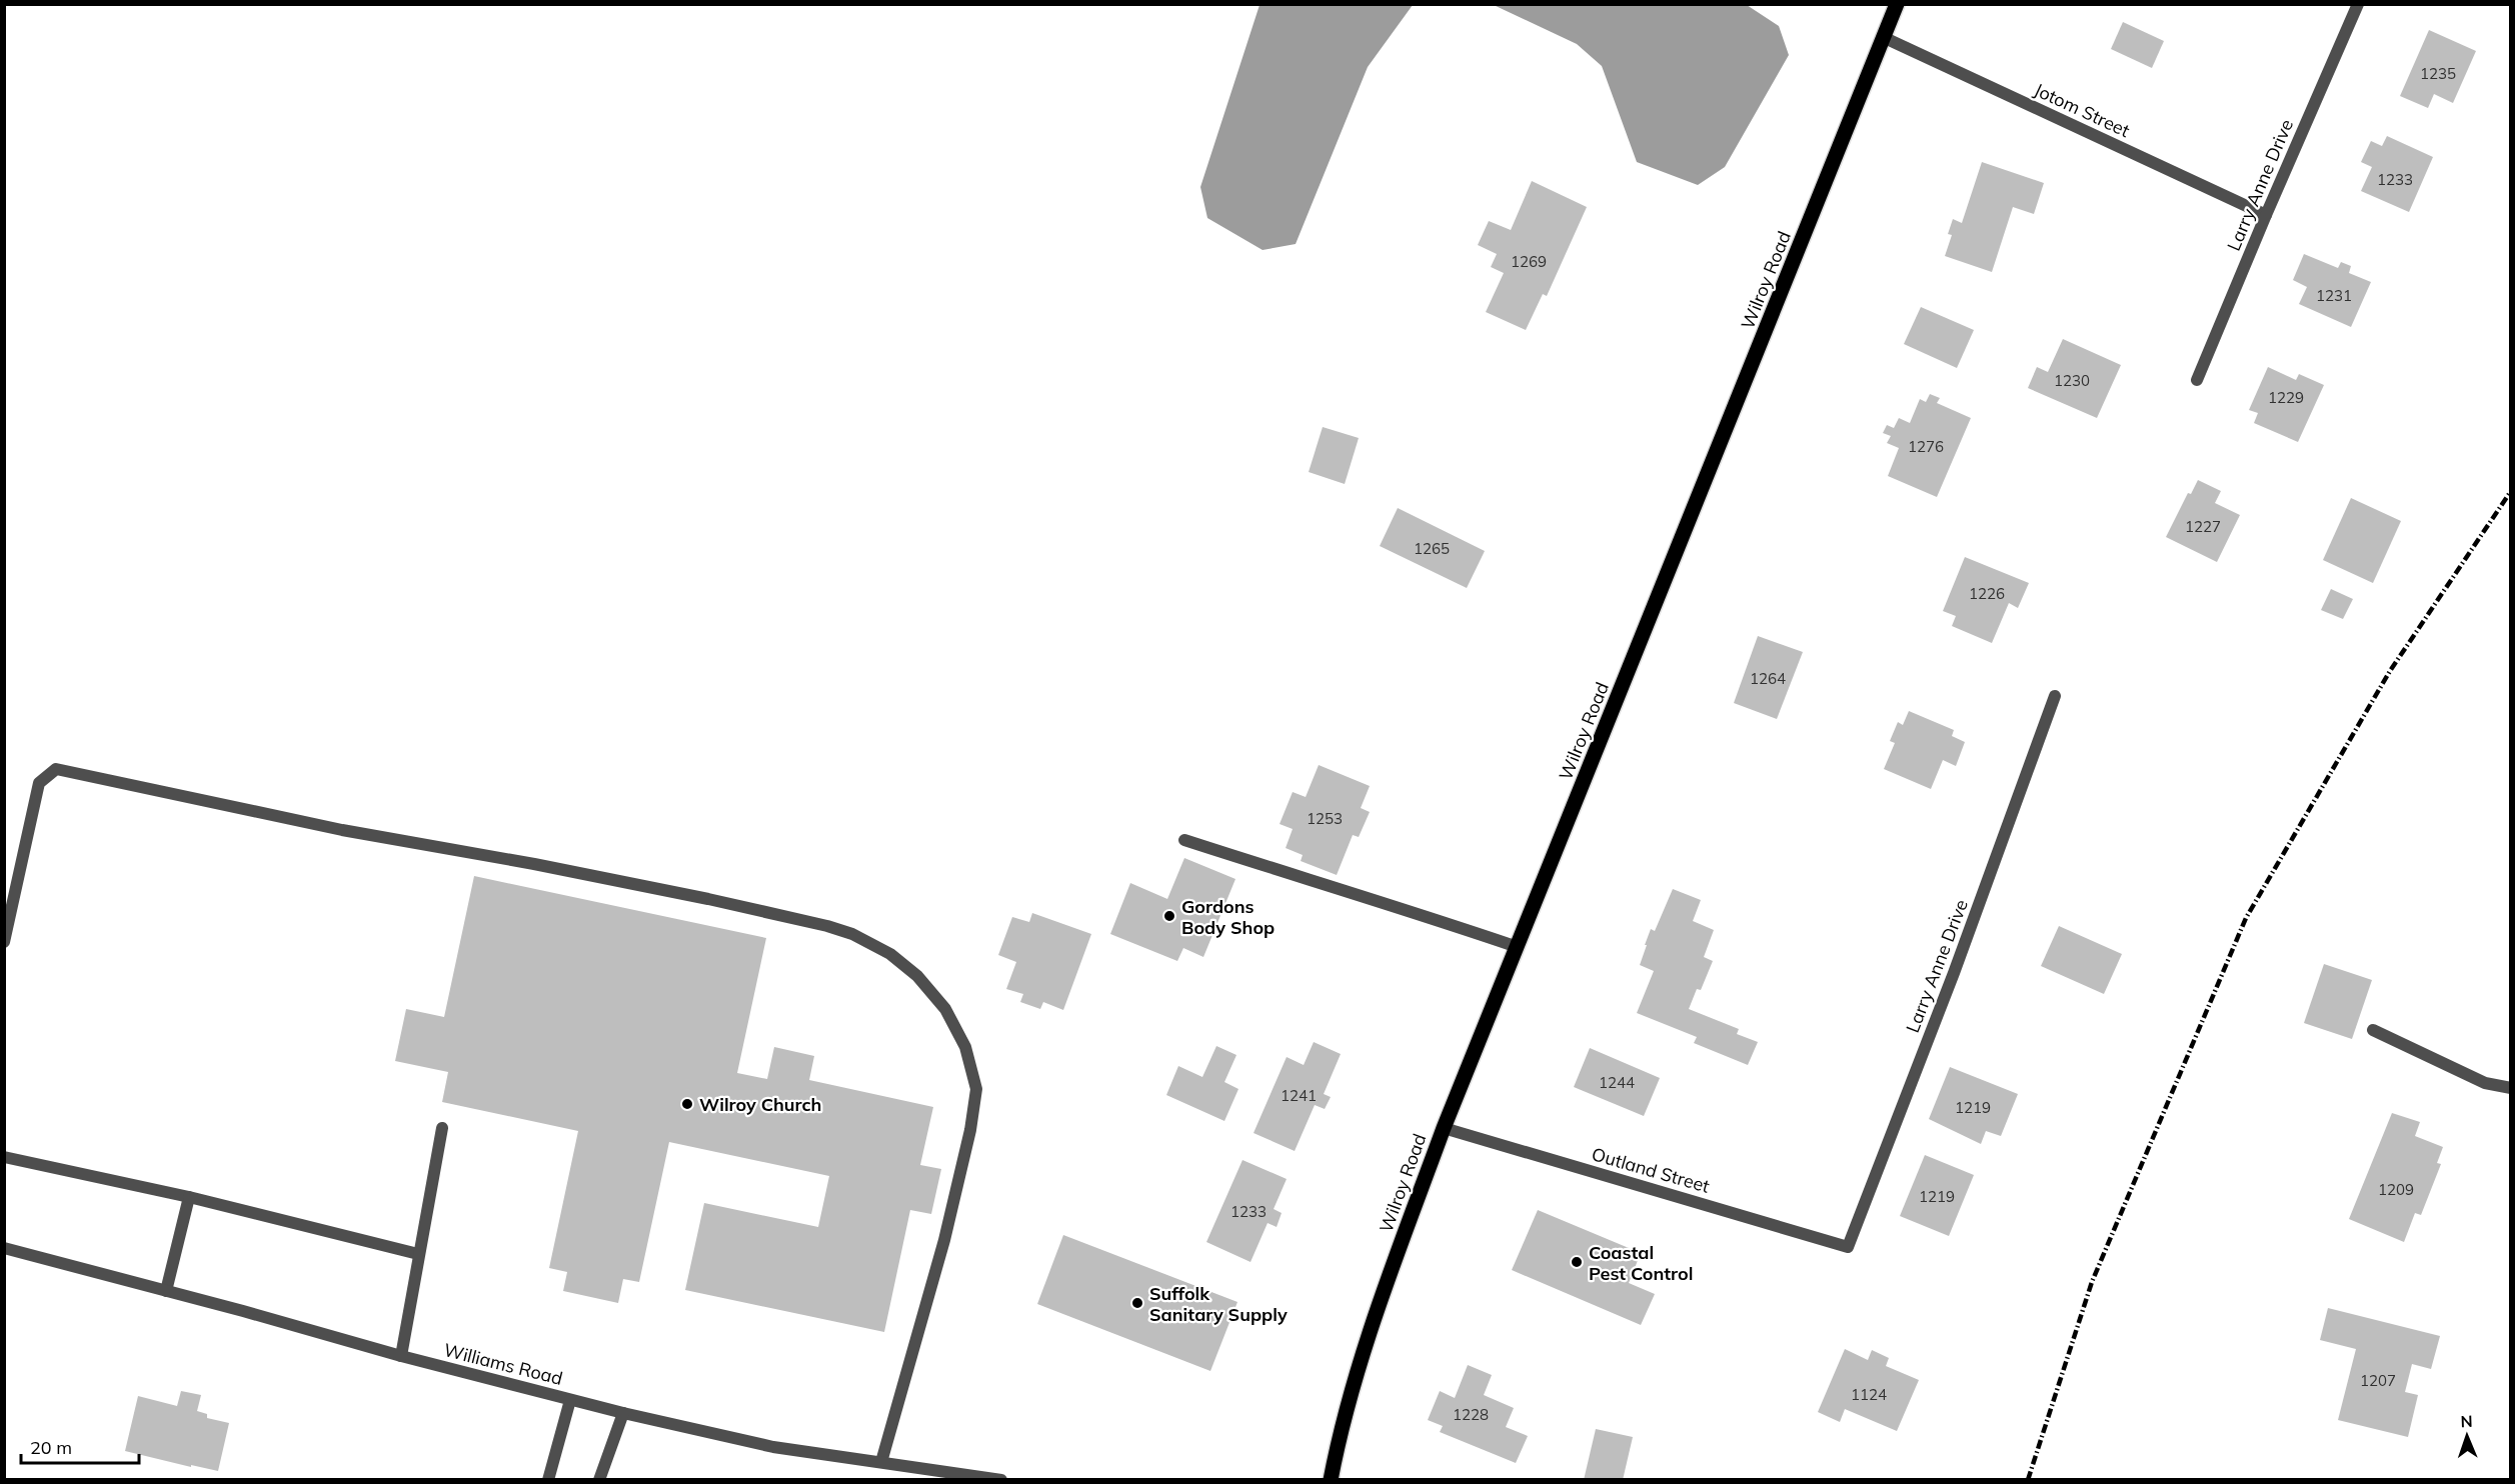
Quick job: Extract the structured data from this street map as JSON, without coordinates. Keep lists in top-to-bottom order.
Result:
{
  "streets": {
    "main road": ["Wilroy Road"],
    "street": [
      "Jotom Street",
      "Larry Anne Drive",
      "Outland Street",
      "Williams Road"
    ]
  },
  "crossings": [
    ["Jotom Street", "Larry Anne Drive"],
    ["Jotom Street", "Wilroy Road"],
    ["Larry Anne Drive", "Outland Street"],
    ["Wilroy Road", "Outland Street"]
  ],
  "places": [
    "Gordons Body Shop",
    "Wilroy Church",
    "Coastal Pest Control",
    "Suffolk Sanitary Supply"
  ],
  "house_numbers": [
    "1235",
    "1233",
    "1269",
    "1231",
    "1230",
    "1229",
    "1276",
    "1227",
    "1265",
    "1226",
    "1264",
    "1253",
    "1244",
    "1241",
    "1219",
    "1209",
    "1219",
    "1233",
    "1207",
    "1124",
    "1228"
  ],
  "scale_bar": "20 m",
  "north": "top"
}
